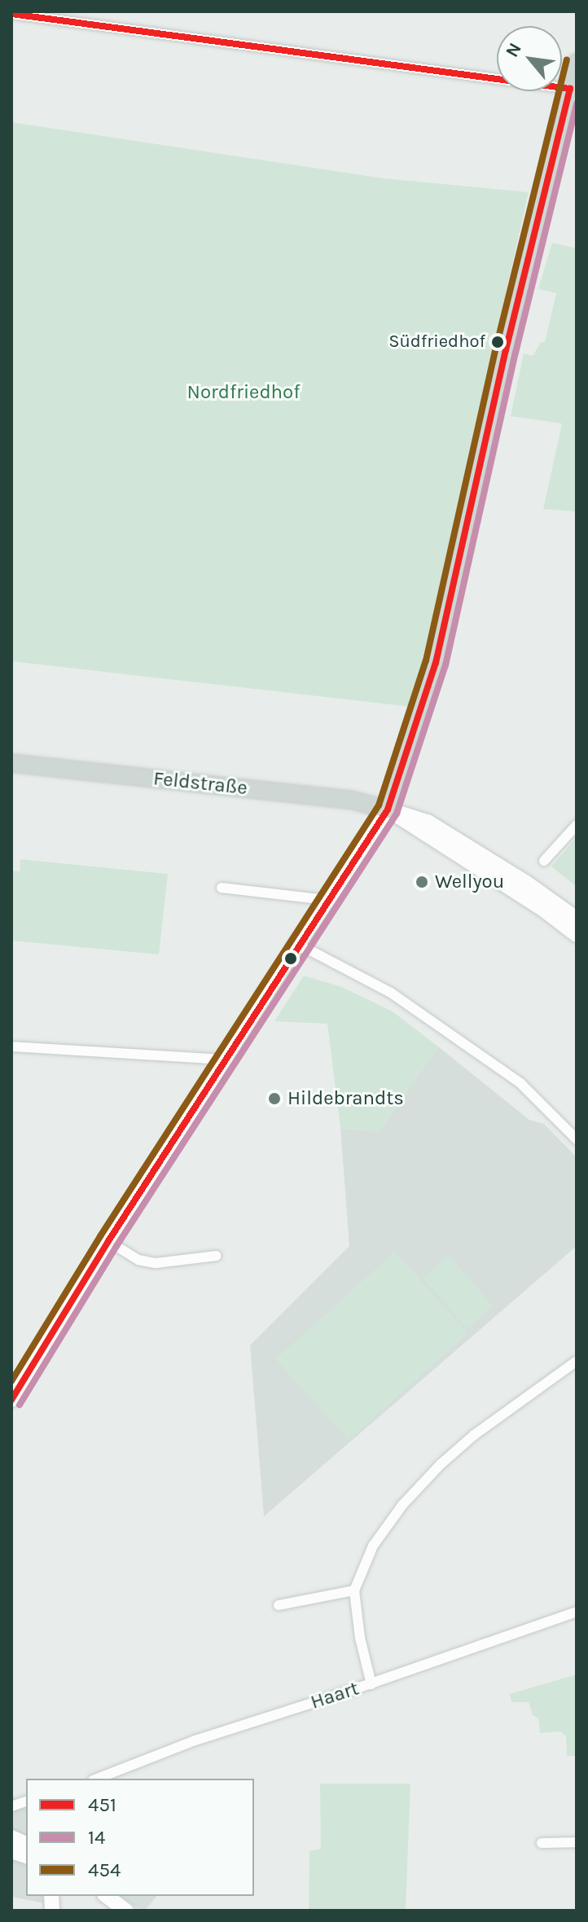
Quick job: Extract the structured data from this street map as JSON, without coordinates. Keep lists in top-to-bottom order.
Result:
{
  "streets": {
    "main road": ["Feldstraße"],
    "street": ["Haart"]
  },
  "parks": ["Nordfriedhof"],
  "places": ["Südfriedhof", "Wellyou", "Hildebrandts"],
  "lines": ["transit line 451", "transit line 454", "transit line 14"],
  "legend": ["451", "14", "454"],
  "north": "top left"
}
